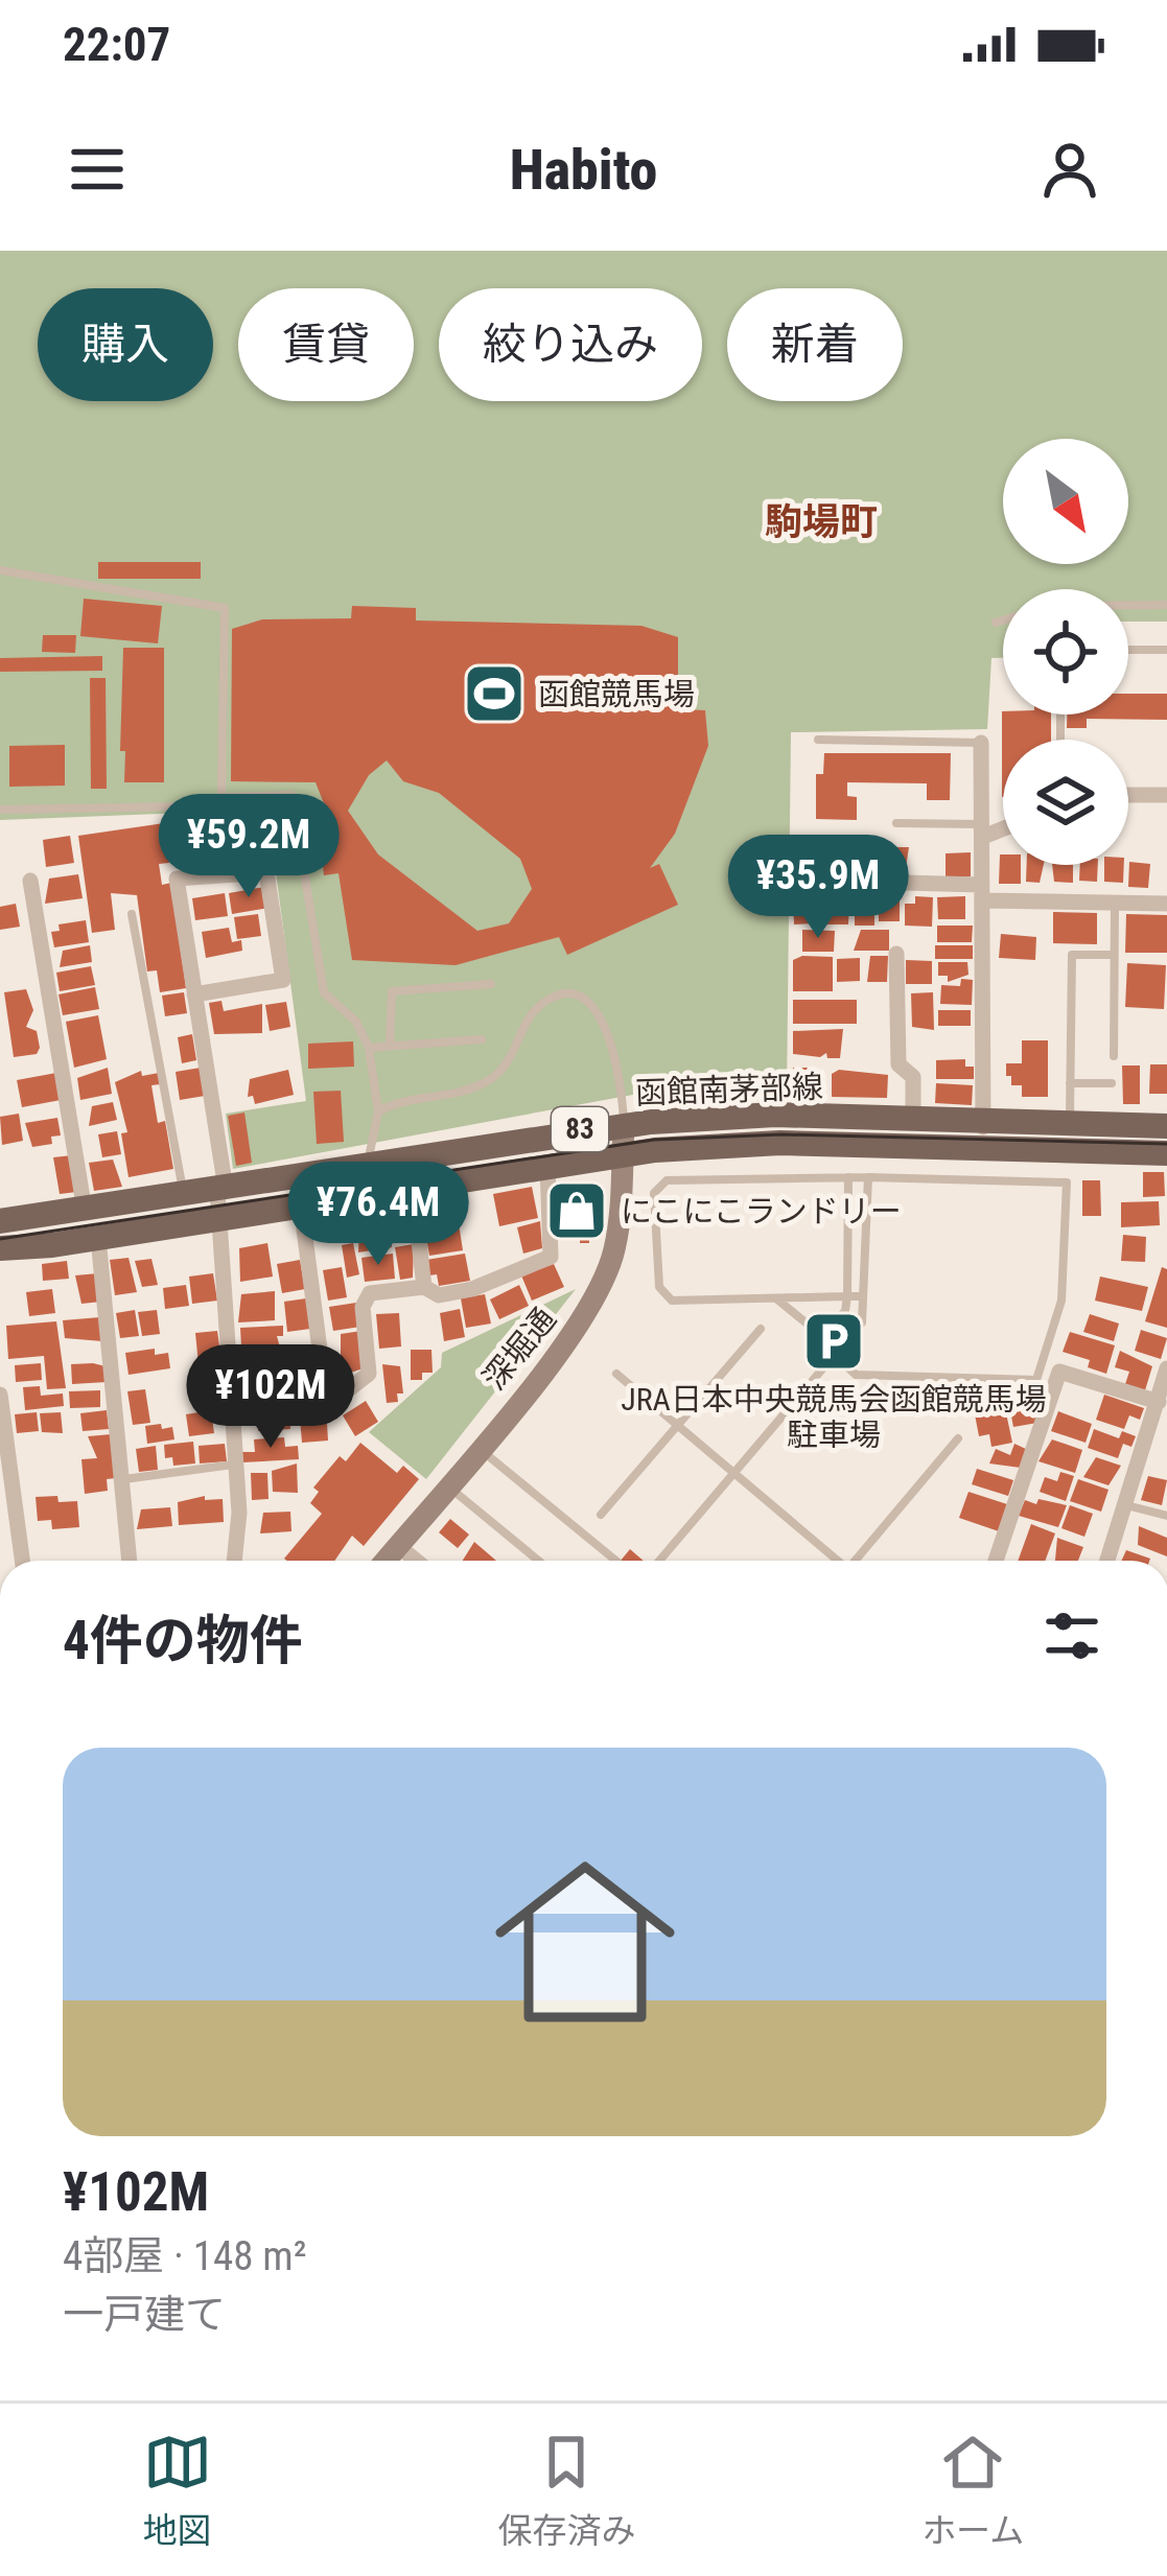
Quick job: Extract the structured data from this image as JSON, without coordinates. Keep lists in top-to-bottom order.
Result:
{
  "streets": {
    "main road": ["函館南茅部線", "83"],
    "street": ["深堀通"]
  },
  "crossings": [
    ["函館南茅部線", "深堀通"]
  ],
  "districts": ["駒場町"],
  "places": {
    "sports": ["函館競馬場"],
    "shop": ["にこにこランドリー"],
    "parking": ["JRA日本中央競馬会函館競馬場 駐車場"]
  },
  "north": "bottom right",
  "page": {
    "status": "22:07",
    "header": "Habito",
    "chip": [
      "購入",
      "賃貸",
      "絞り込み",
      "新着"
    ],
    "price": [
      "¥59.2M",
      "¥35.9M",
      "¥76.4M",
      "¥102M"
    ],
    "heading": "4件の物件",
    "list": [
      {
        "name": "¥102M",
        "note": "4部屋 · 148 m² · 一戸建て"
      }
    ],
    "tabs": ["地図", "保存済み", "ホーム"]
  }
}
